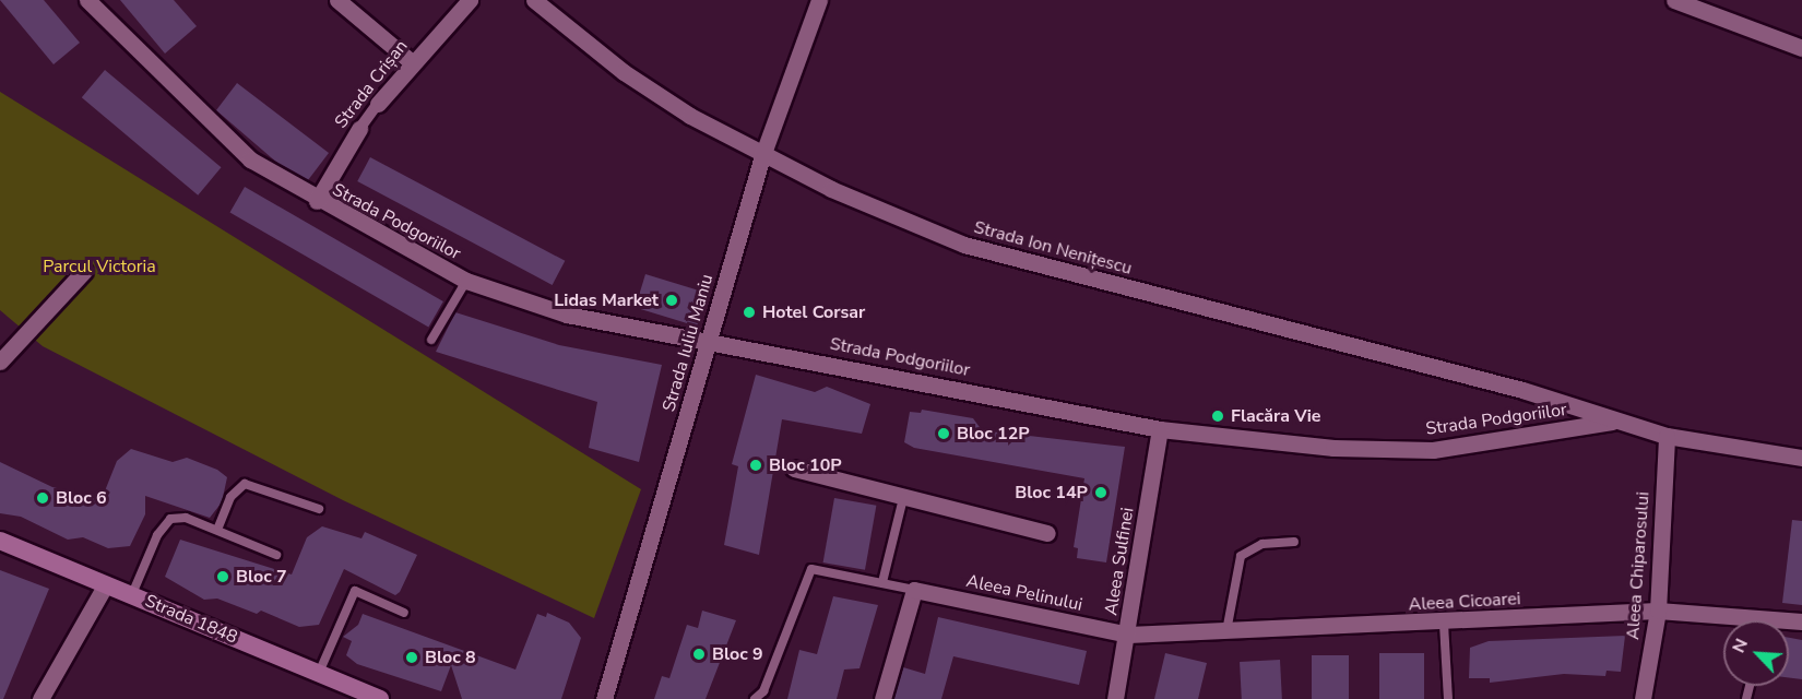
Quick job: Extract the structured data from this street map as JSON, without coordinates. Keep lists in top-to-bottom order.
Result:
{
  "streets": {
    "main road": ["Strada 1848"],
    "street": [
      "Strada Crișan",
      "Strada Podgoriilor",
      "Strada Ion Nenițescu",
      "Strada Iuliu Maniu",
      "Aleea Sulfinei",
      "Aleea Chiparosului",
      "Aleea Pelinului",
      "Aleea Cicoarei"
    ]
  },
  "crossings": [
    ["Strada Crișan", "Strada Podgoriilor"],
    ["Strada Podgoriilor", "Strada Ion Nenițescu"],
    ["Strada Podgoriilor", "Strada Iuliu Maniu"],
    ["Strada Podgoriilor", "Aleea Sulfinei"],
    ["Strada Podgoriilor", "Aleea Chiparosului"],
    ["Strada Ion Nenițescu", "Strada Iuliu Maniu"],
    ["Aleea Sulfinei", "Aleea Pelinului"],
    ["Aleea Sulfinei", "Aleea Cicoarei"],
    ["Aleea Chiparosului", "Aleea Cicoarei"],
    ["Aleea Pelinului", "Aleea Cicoarei"]
  ],
  "parks": ["Parcul Victoria"],
  "places": [
    "Lidas Market",
    "Hotel Corsar",
    "Flacăra Vie",
    "Bloc 12P",
    "Bloc 10P",
    "Bloc 14P",
    "Bloc 6",
    "Bloc 7",
    "Bloc 9",
    "Bloc 8"
  ],
  "north": "top left"
}
